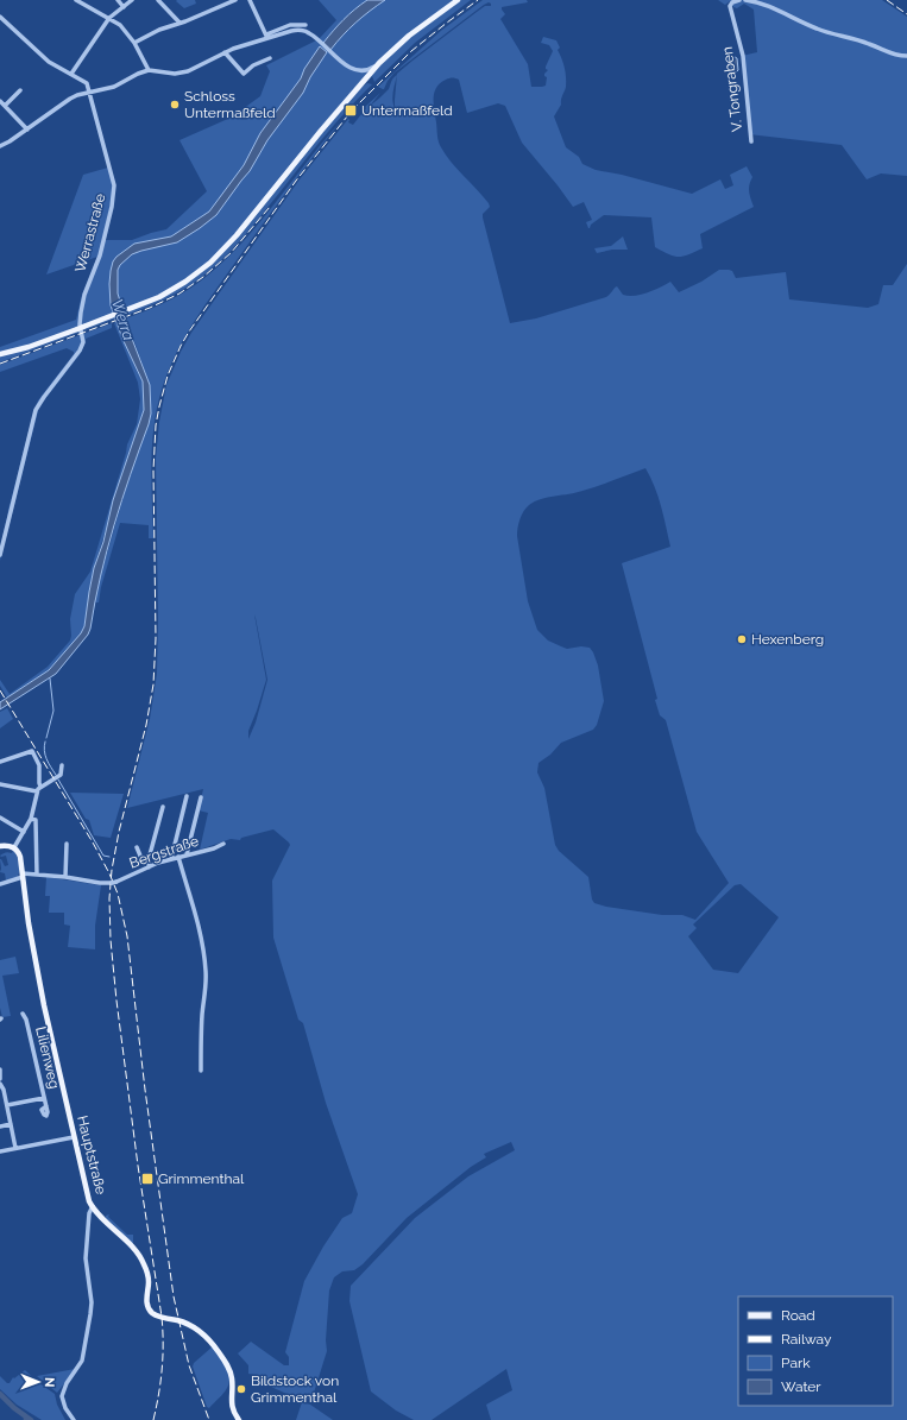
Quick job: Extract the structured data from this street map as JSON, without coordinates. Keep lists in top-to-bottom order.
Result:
{
  "streets": {
    "main road": ["Hauptstraße"],
    "street": [
      "V. Tongraben",
      "Werrastraße",
      "Bergstraße",
      "Lilienweg"
    ]
  },
  "water": ["Werra"],
  "places": {
    "other": ["Schloss Untermaßfeld", "Hexenberg", "Bildstock von Grimmenthal"],
    "transit": ["Untermaßfeld", "Grimmenthal"]
  },
  "legend": [
    "Road",
    "Railway",
    "Park",
    "Water"
  ],
  "north": "right"
}
